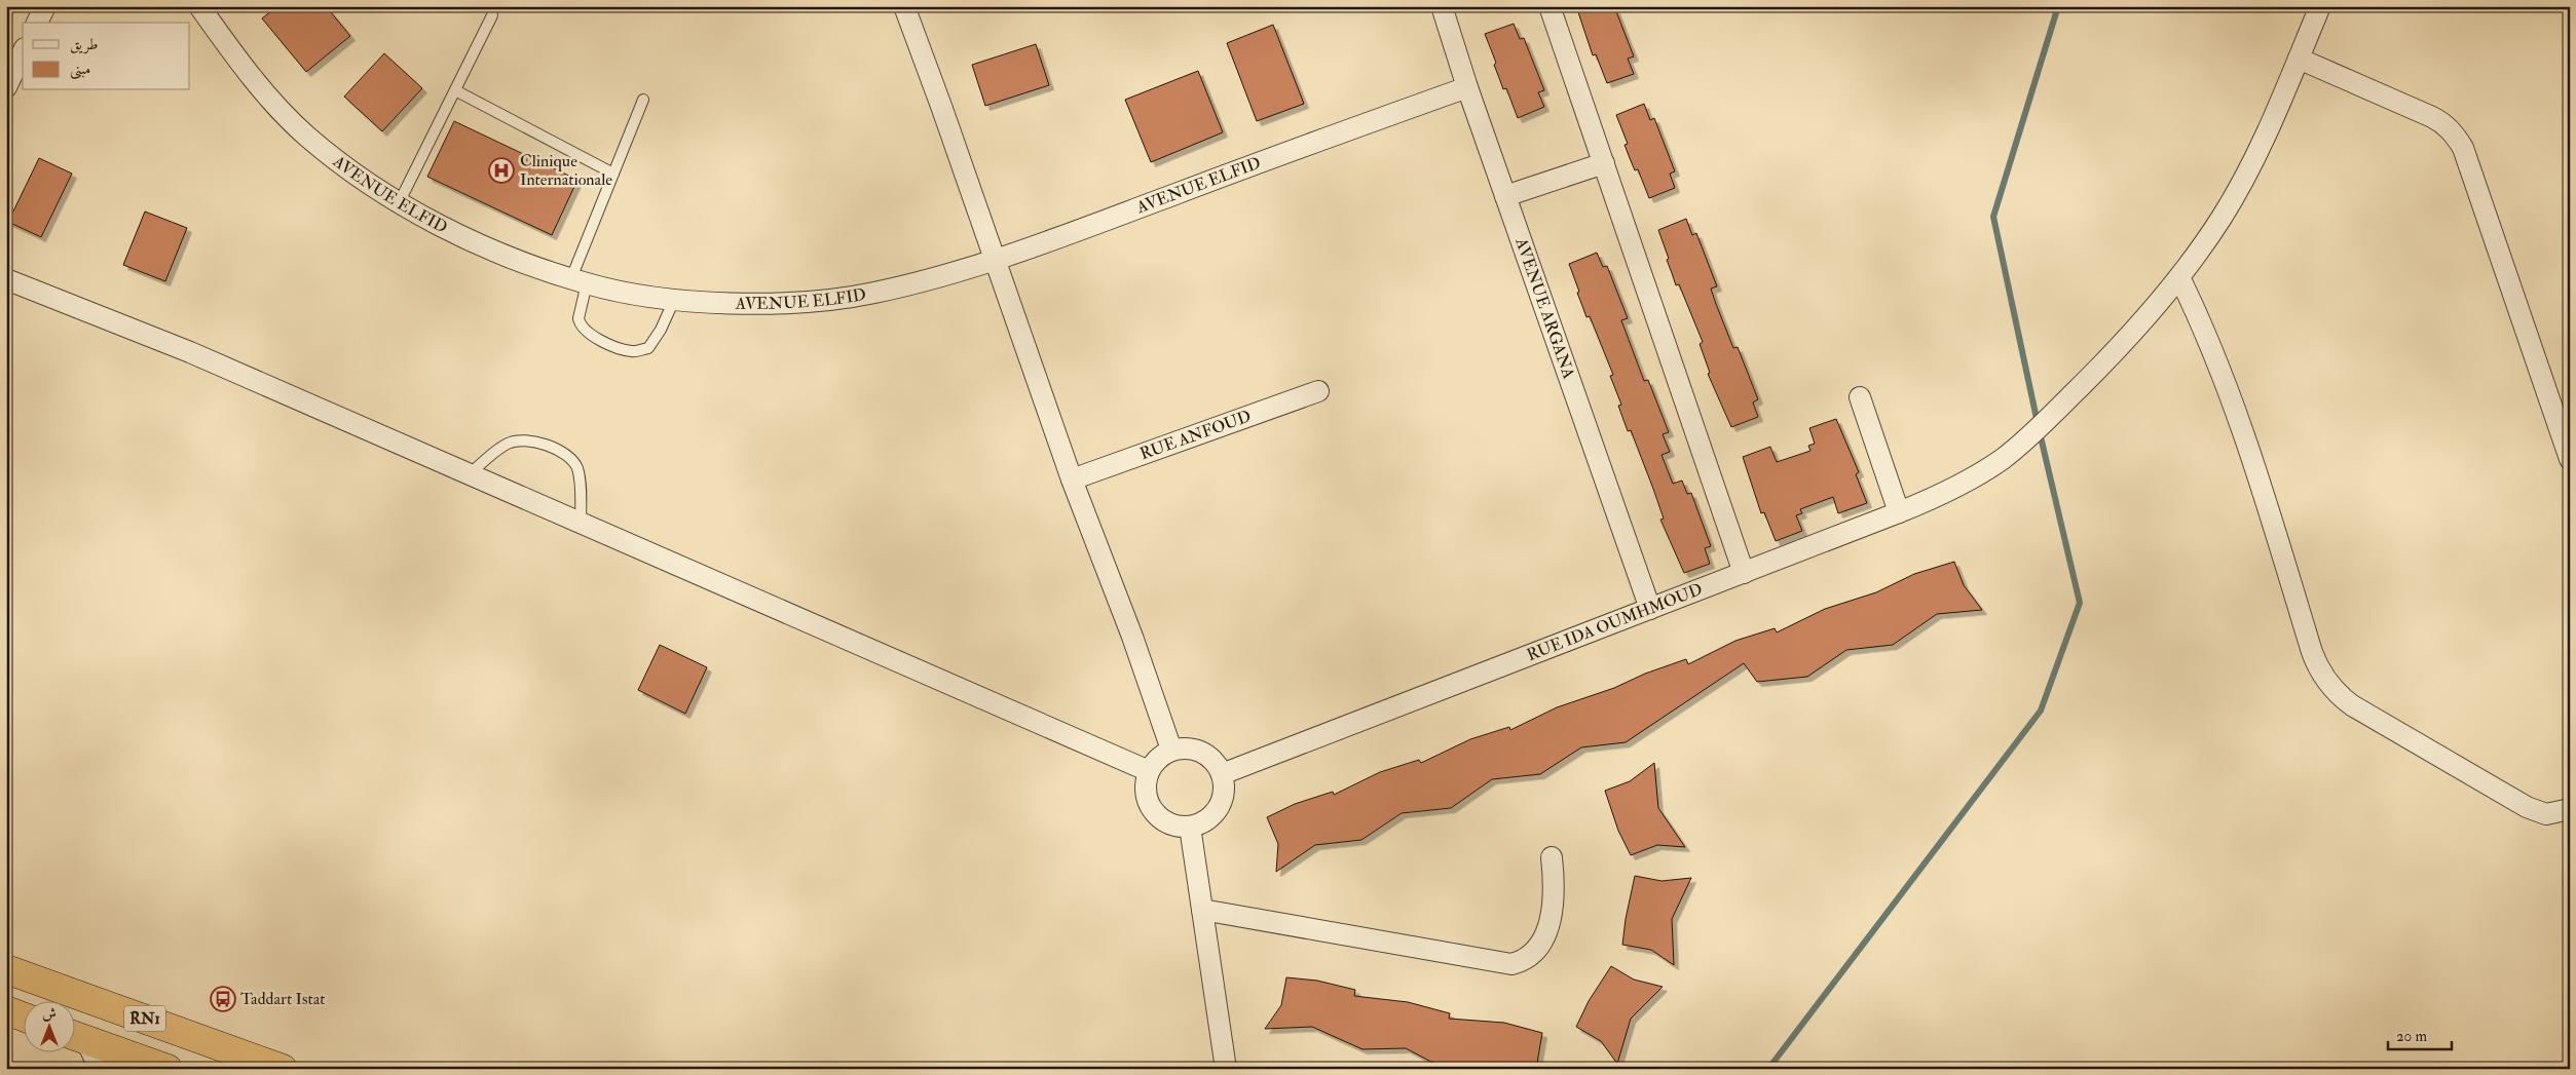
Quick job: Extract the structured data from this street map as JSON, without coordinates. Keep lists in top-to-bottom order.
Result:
{
  "streets": {
    "highway": ["RN1"],
    "street": [
      "AVENUE ELFID",
      "AVENUE ARGANA",
      "RUE ANFOUD",
      "RUE IDA OUMHMOUD"
    ]
  },
  "crossings": [
    ["AVENUE ELFID", "AVENUE ARGANA"],
    ["AVENUE ARGANA", "RUE IDA OUMHMOUD"]
  ],
  "places": {
    "hospital": ["Clinique Internationale"],
    "bus stop": ["Taddart Istat"]
  },
  "legend": ["طريق", "مبنى"],
  "scale_bar": "20 m",
  "north": "top"
}
